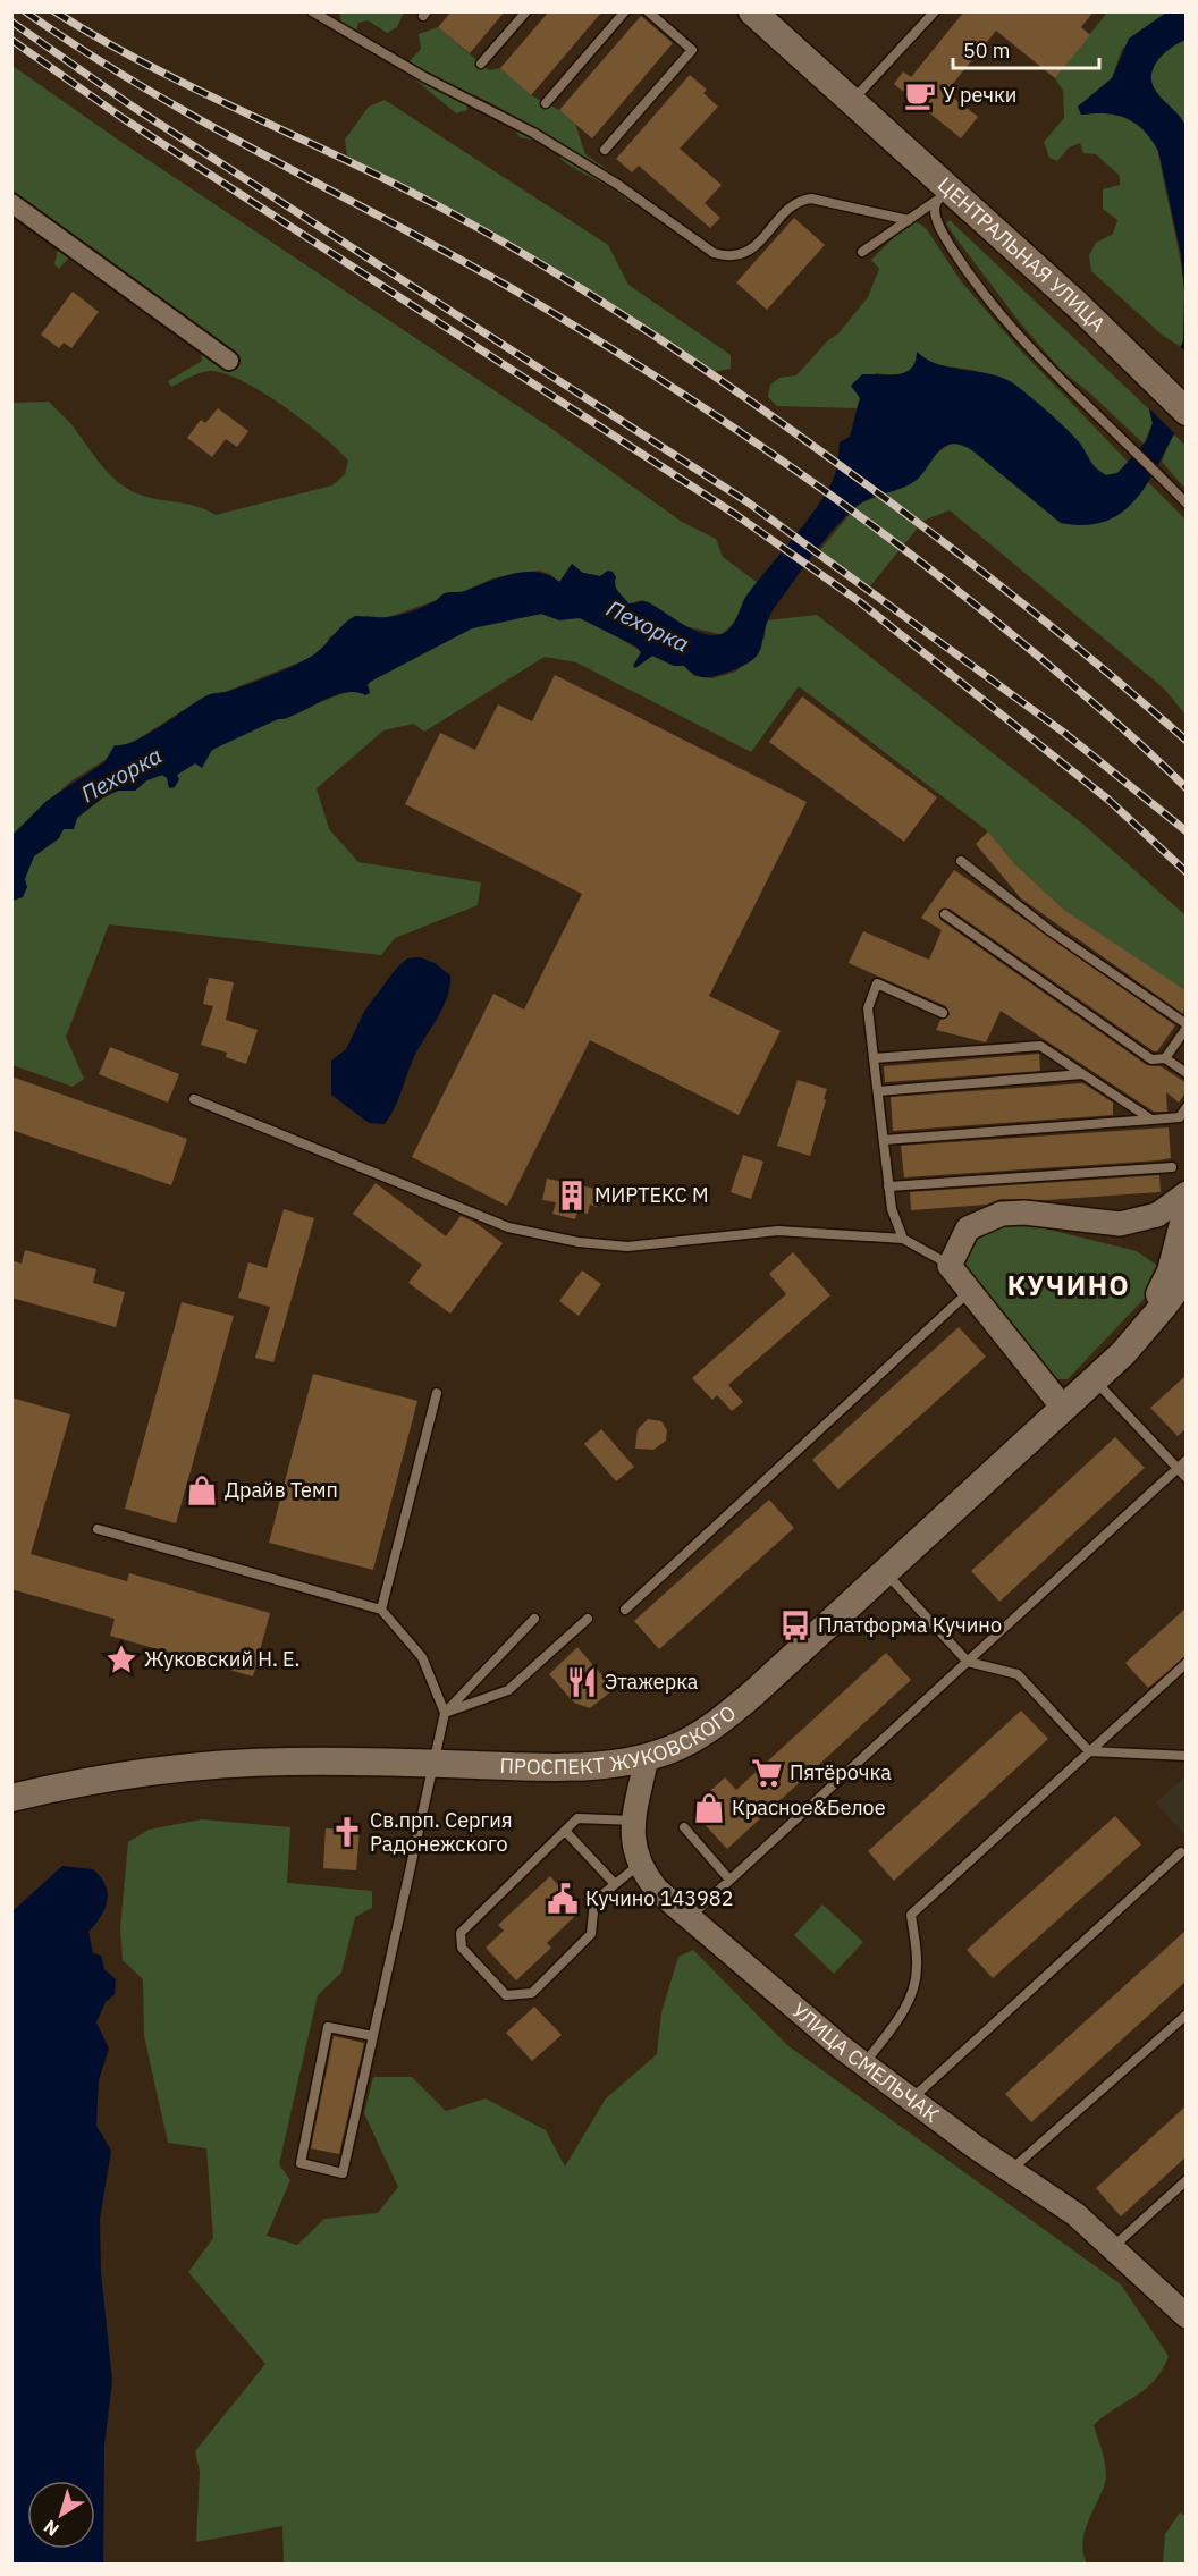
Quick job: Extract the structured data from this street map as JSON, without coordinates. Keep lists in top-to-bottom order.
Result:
{
  "streets": {
    "main road": ["ЦЕНТРАЛЬНАЯ УЛИЦА", "ПРОСПЕКТ ЖУКОВСКОГО"],
    "street": ["УЛИЦА СМЕЛЬЧАК"]
  },
  "crossings": [
    ["ПРОСПЕКТ ЖУКОВСКОГО", "УЛИЦА СМЕЛЬЧАК"]
  ],
  "districts": ["КУЧИНО"],
  "water": ["Пехорка"],
  "places": {
    "cafe": ["У речки"],
    "building": ["МИРТЕКС М"],
    "shop": ["Драйв Темп", "Красное&Белое"],
    "bus stop": ["Платформа Кучино"],
    "place": ["Жуковский Н. Е."],
    "restaurant": ["Этажерка"],
    "supermarket": ["Пятёрочка"],
    "church": ["Св.прп. Сергия Радонежского"],
    "public building": ["Кучино 143982"]
  },
  "scale_bar": "50 m",
  "north": "bottom left"
}
